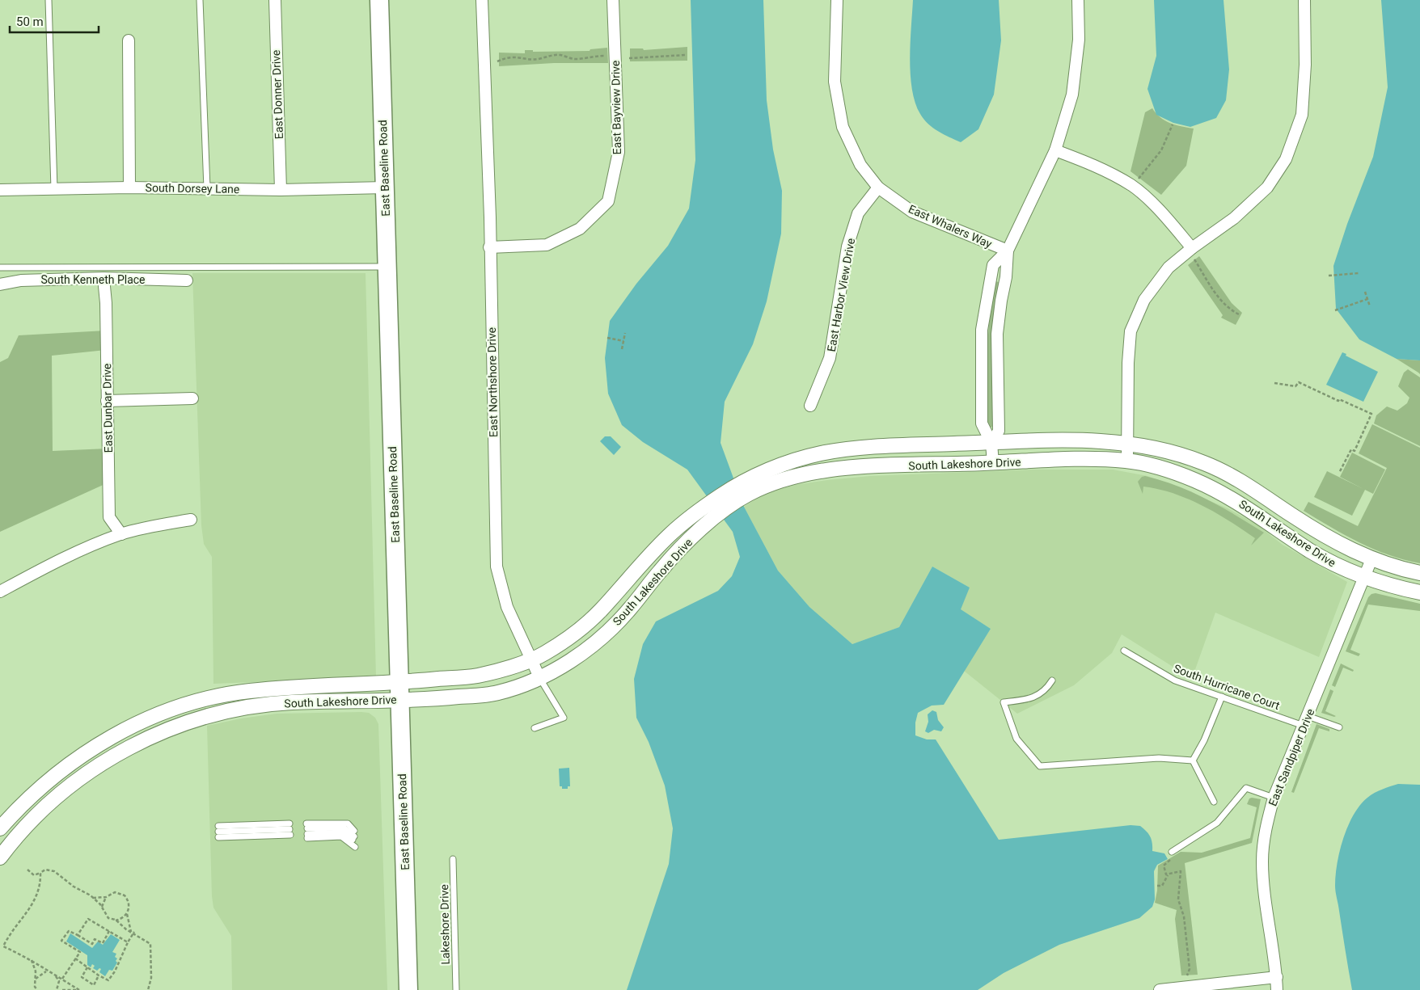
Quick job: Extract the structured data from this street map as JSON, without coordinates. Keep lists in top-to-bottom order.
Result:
{
  "streets": {
    "main road": ["East Baseline Road"],
    "street": [
      "East Donner Drive",
      "East Bayview Drive",
      "South Dorsey Lane",
      "East Whalers Way",
      "South Kenneth Place",
      "East Harbor View Drive",
      "East Northshore Drive",
      "East Dunbar Drive",
      "South Lakeshore Drive",
      "East Sandpiper Drive"
    ],
    "lane": ["South Hurricane Court", "Lakeshore Drive"]
  },
  "crossings": [
    ["East Donner Drive", "South Dorsey Lane"],
    ["East Bayview Drive", "East Northshore Drive"],
    ["East Baseline Road", "South Dorsey Lane"],
    ["East Baseline Road", "South Lakeshore Drive"],
    ["East Whalers Way", "East Harbor View Drive"],
    ["South Kenneth Place", "East Dunbar Drive"],
    ["East Northshore Drive", "South Lakeshore Drive"],
    ["South Lakeshore Drive", "East Sandpiper Drive"],
    ["South Hurricane Court", "East Sandpiper Drive"]
  ],
  "scale_bar": "50 m"
}
